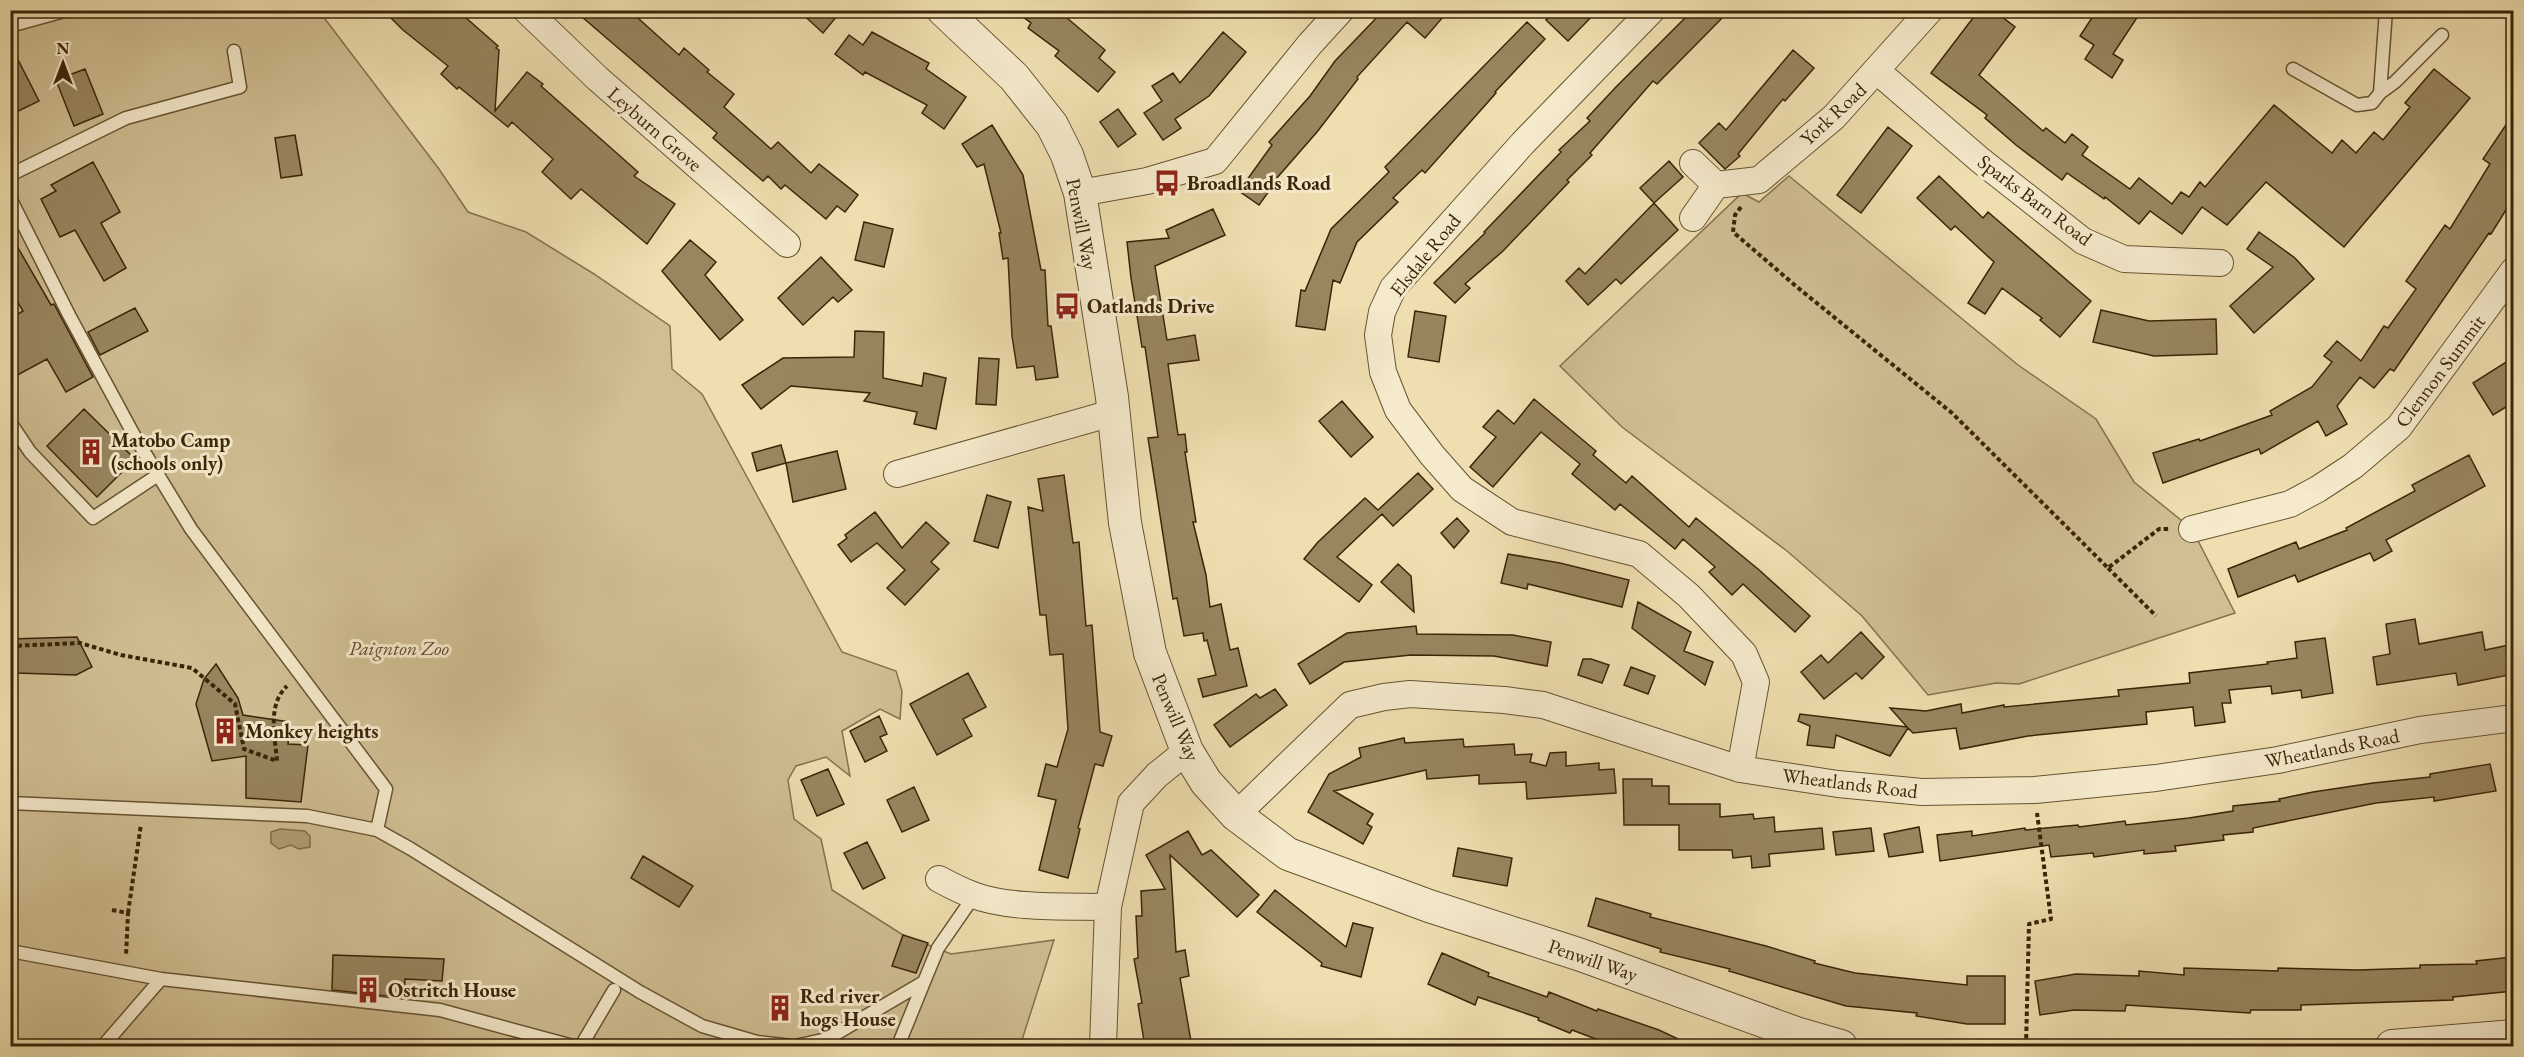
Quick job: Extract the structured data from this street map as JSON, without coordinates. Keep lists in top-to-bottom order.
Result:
{
  "streets": {
    "street": [
      "York Road",
      "Leyburn Grove",
      "Sparks Barn Road",
      "Penwill Way",
      "Elsdale Road",
      "Clennon Summit",
      "Wheatlands Road"
    ]
  },
  "crossings": [
    ["York Road", "Sparks Barn Road"],
    ["Penwill Way", "Wheatlands Road"],
    ["Elsdale Road", "Wheatlands Road"]
  ],
  "parks": ["Paignton Zoo"],
  "places": {
    "bus stop": ["Broadlands Road", "Oatlands Drive"],
    "building": [
      "Matobo Camp (schools only)",
      "Monkey heights",
      "Ostritch House",
      "Red river hogs House"
    ]
  },
  "north": "top"
}
